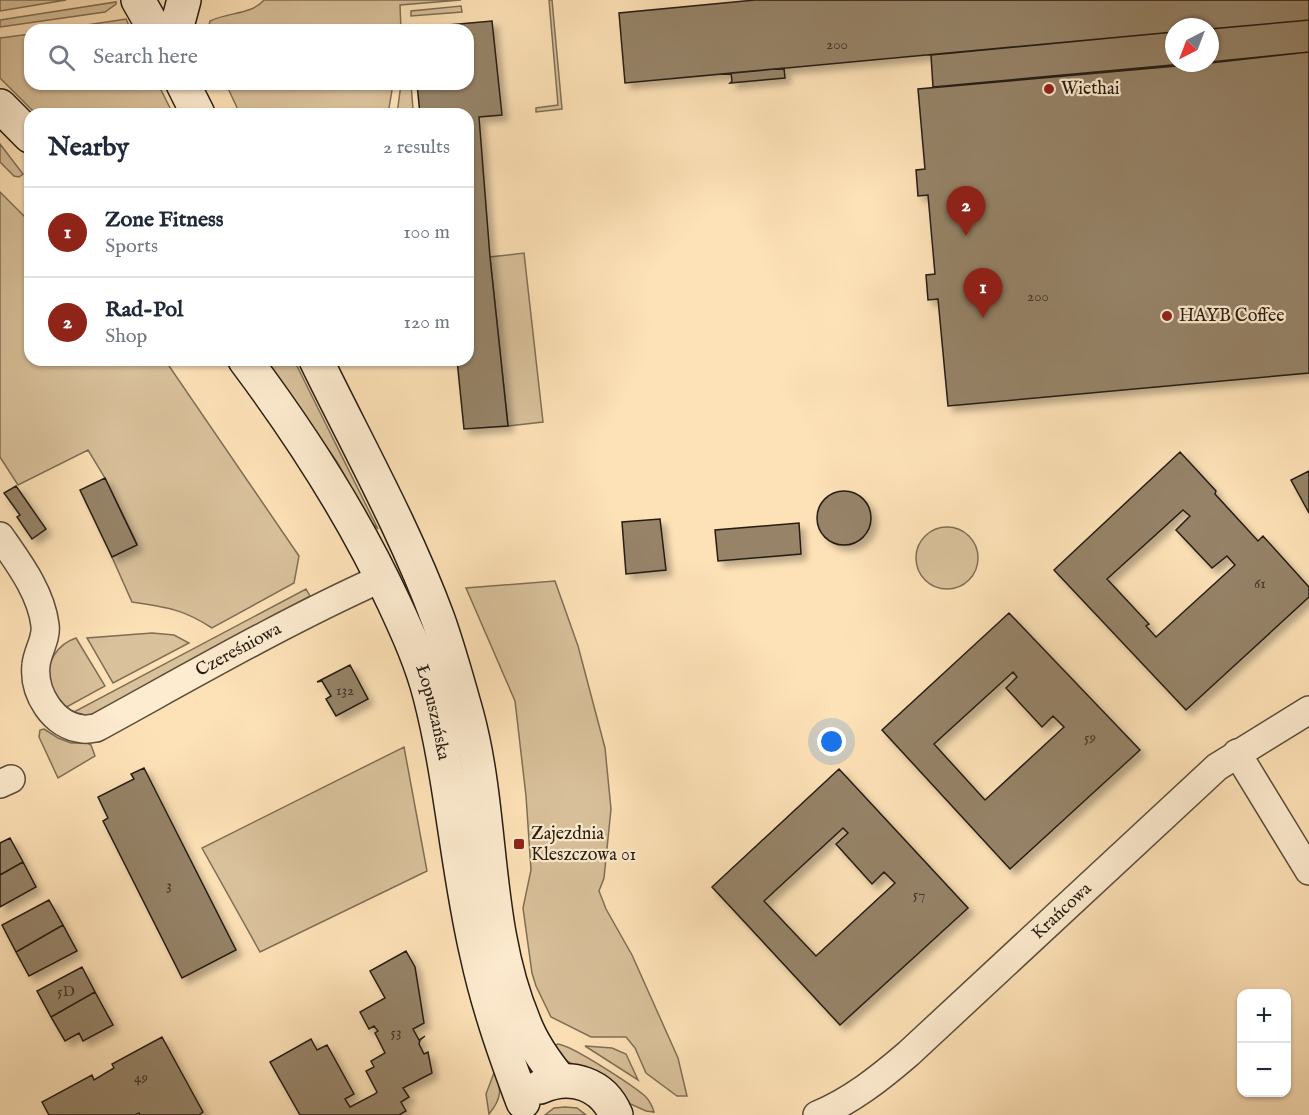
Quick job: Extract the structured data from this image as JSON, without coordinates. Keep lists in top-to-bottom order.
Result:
{
  "streets": {
    "main road": ["Łopuszańska"],
    "street": ["Czereśniowa", "Krańcowa"]
  },
  "crossings": [
    ["Czereśniowa", "Łopuszańska"]
  ],
  "places": {
    "other": ["Wiethai", "HAYB Coffee"],
    "transit": ["Zajezdnia Kleszczowa 01"]
  },
  "house_numbers": [
    "200",
    "200",
    "61",
    "132",
    "59",
    "3",
    "57",
    "5D",
    "53",
    "49"
  ],
  "north": "bottom left",
  "page": {
    "search": "Search here",
    "heading": ["Nearby", "2 results"],
    "pins": ["2", "1"],
    "list": [
      {
        "mark": "1",
        "name": "Zone Fitness",
        "note": "Sports",
        "value": "100 m"
      },
      {
        "mark": "2",
        "name": "Rad-Pol",
        "note": "Shop",
        "value": "120 m"
      }
    ],
    "map_buttons": ["+", "−"]
  }
}
